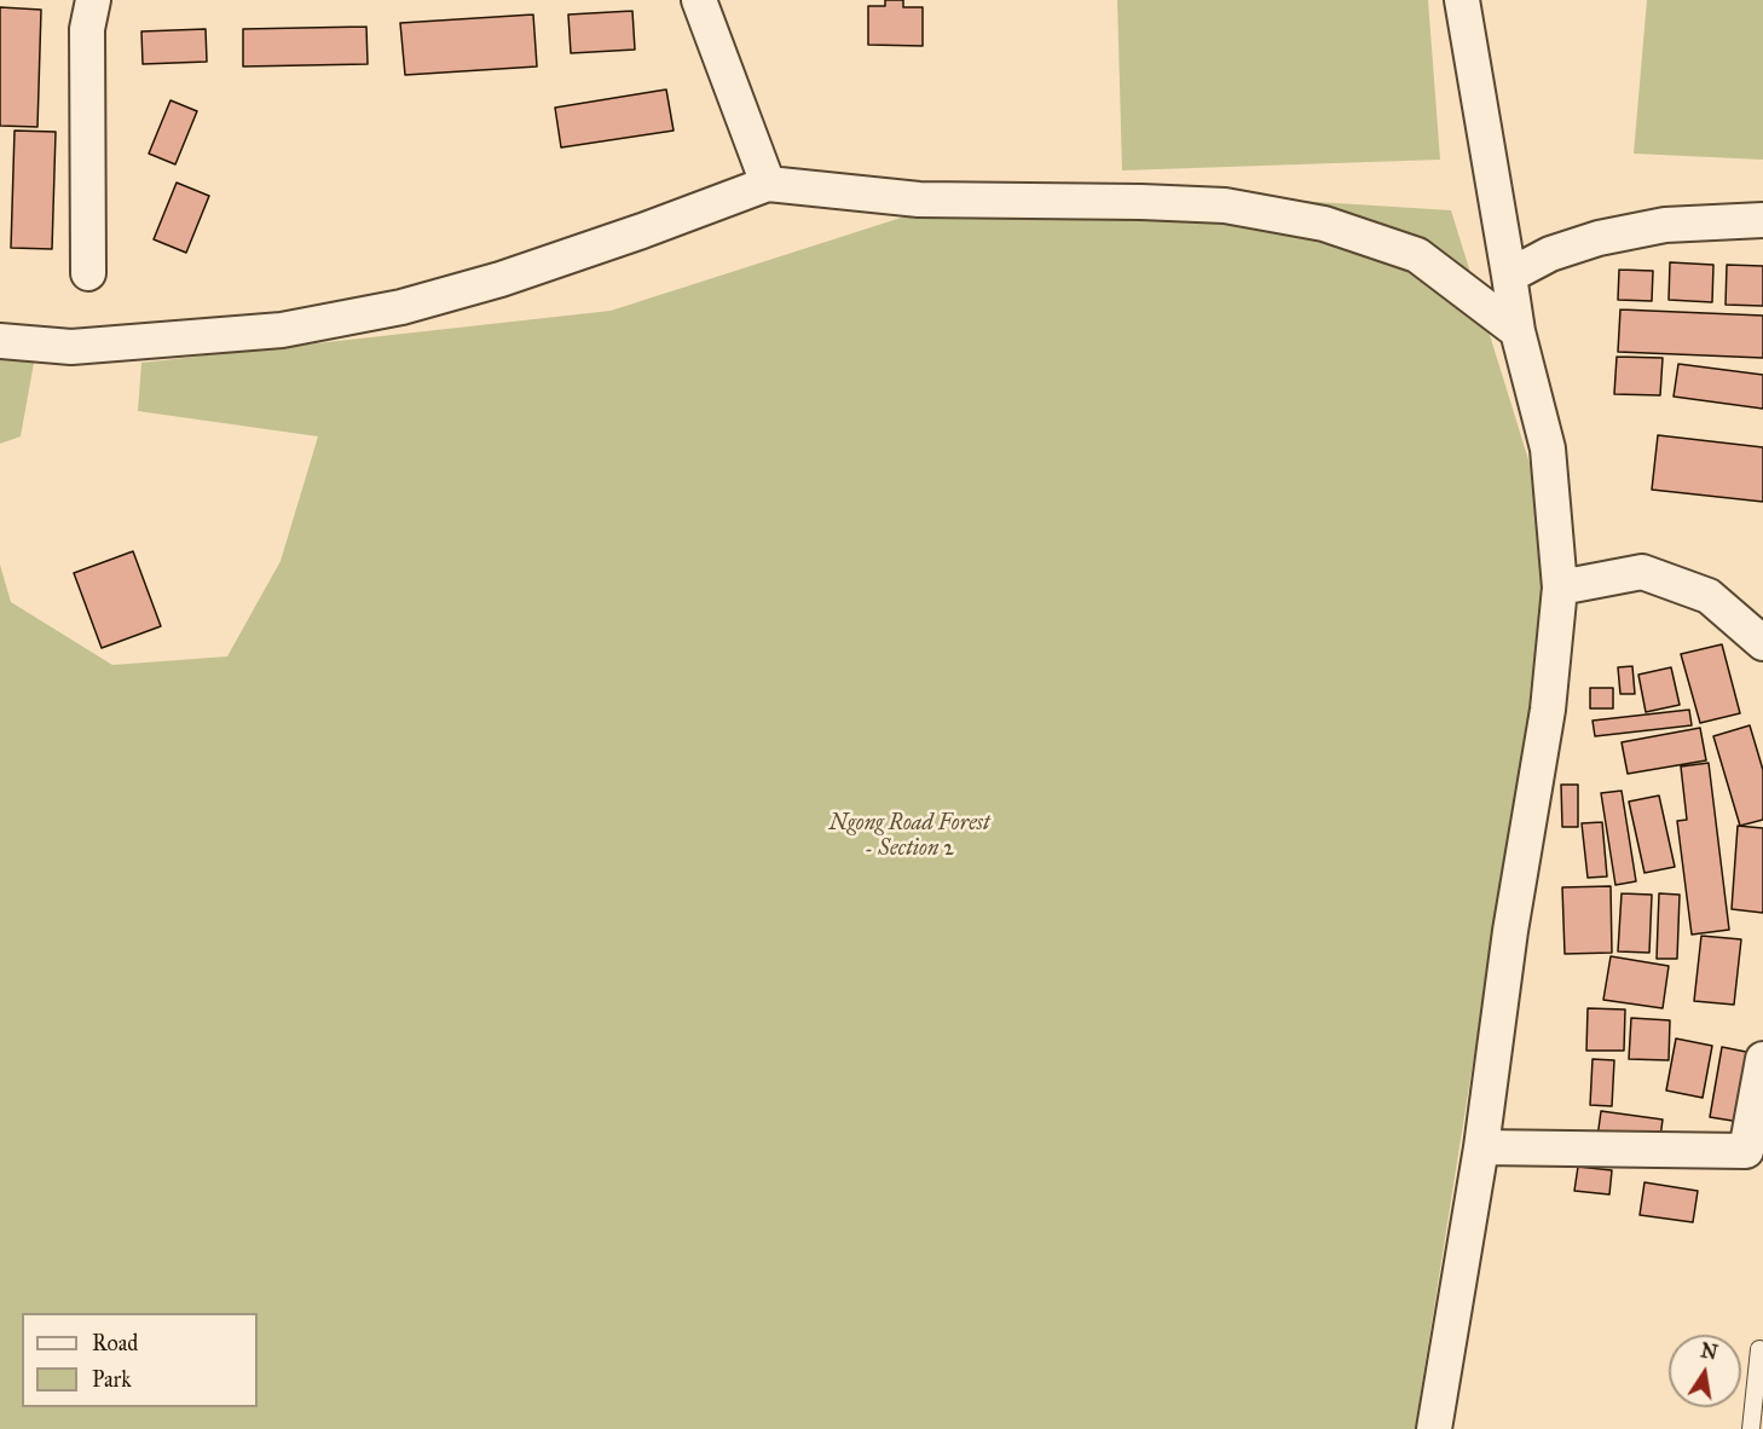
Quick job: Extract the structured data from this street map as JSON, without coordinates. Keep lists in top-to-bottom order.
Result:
{
  "parks": ["Ngong Road Forest - Section 2"],
  "legend": ["Road", "Park"],
  "north": "top"
}
